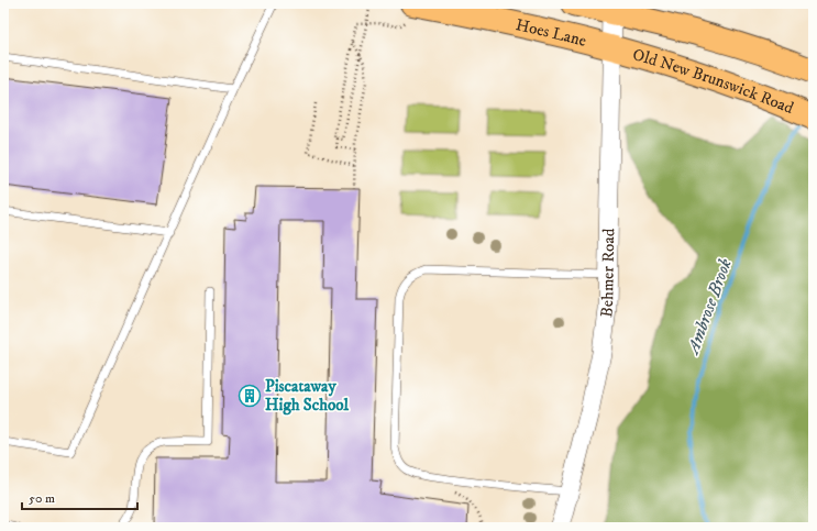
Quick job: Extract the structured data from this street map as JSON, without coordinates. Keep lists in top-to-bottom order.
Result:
{
  "streets": {
    "highway": ["Hoes Lane", "Old New Brunswick Road"],
    "street": ["Behmer Road"]
  },
  "crossings": [
    ["Hoes Lane", "Old New Brunswick Road"],
    ["Hoes Lane", "Behmer Road"],
    ["Old New Brunswick Road", "Behmer Road"]
  ],
  "water": ["Ambrose Brook"],
  "places": {
    "building": ["Piscataway High School"]
  },
  "scale_bar": "50 m"
}
